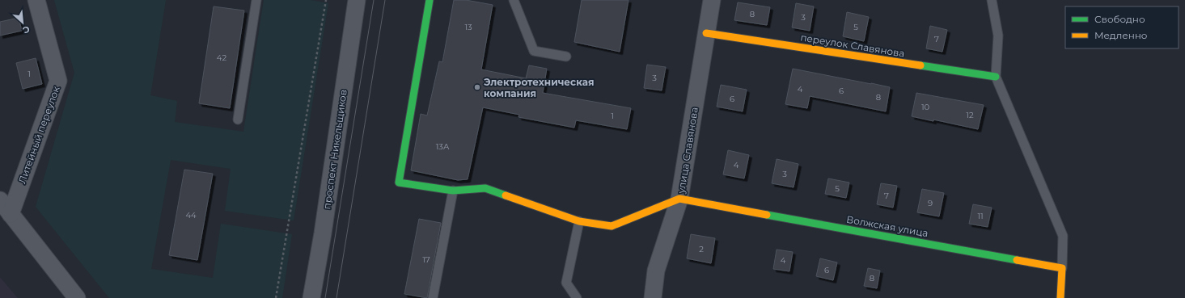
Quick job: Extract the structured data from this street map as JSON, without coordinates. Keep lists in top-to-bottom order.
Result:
{
  "streets": {
    "street": [
      "переулок Славянова",
      "Литейный переулок",
      "проспект Никельщиков",
      "улица Славянова",
      "Волжская улица"
    ]
  },
  "crossings": [
    ["переулок Славянова", "улица Славянова"],
    ["улица Славянова", "Волжская улица"]
  ],
  "places": ["Электротехническая компания"],
  "house_numbers": [
    "8",
    "3",
    "13",
    "5",
    "7",
    "42",
    "1",
    "3",
    "4",
    "6",
    "8",
    "6",
    "10",
    "12",
    "1",
    "13А",
    "4",
    "3",
    "5",
    "7",
    "9",
    "44",
    "11",
    "2",
    "17",
    "4",
    "6",
    "8"
  ],
  "legend": ["Свободно", "Медленно"],
  "north": "bottom right"
}
